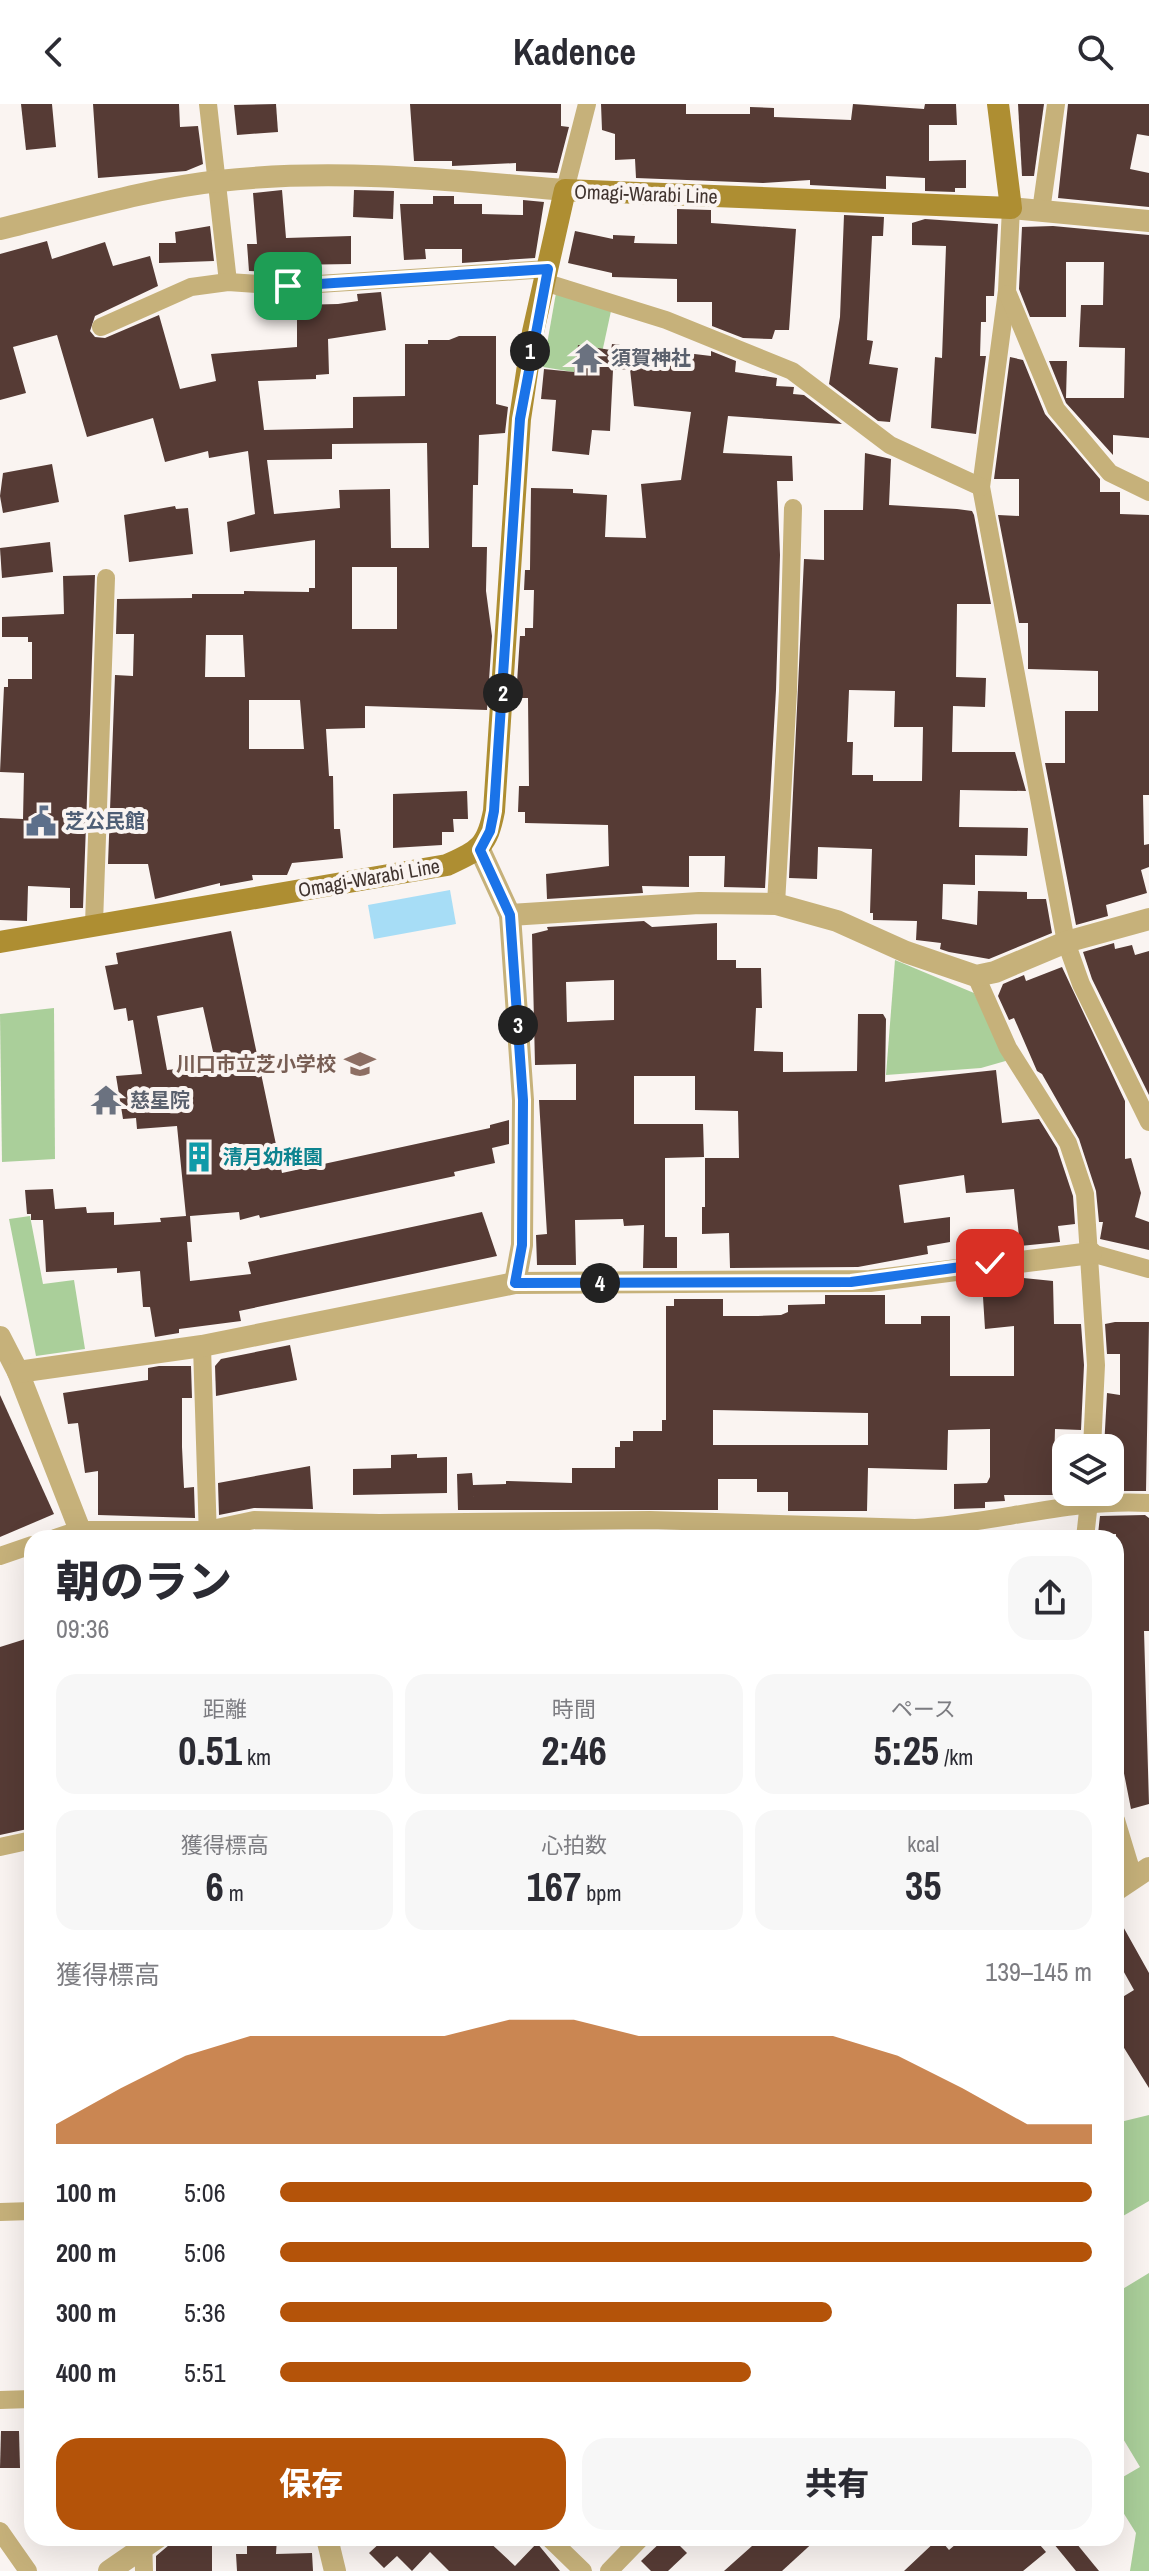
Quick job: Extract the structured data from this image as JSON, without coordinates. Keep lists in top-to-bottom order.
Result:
{
  "streets": {
    "main road": ["Omagi-Warabi Line"]
  },
  "places": {
    "temple": ["須賀神社", "慈星院"],
    "public building": ["芝公民館"],
    "school or university": ["川口市立芝小学校"],
    "building": ["清月幼稚園"]
  },
  "page": {
    "header": "Kadence",
    "pins": [
      "1",
      "2",
      "3",
      "4"
    ],
    "heading": ["朝のラン", "09:36"],
    "stats": [
      ["距離", "0.51 km"],
      ["時間", "2:46"],
      ["ペース", "5:25 /km"],
      ["獲得標高", "6 m"],
      ["心拍数", "167 bpm"],
      ["kcal", "35"]
    ],
    "chart": ["獲得標高", "139–145 m"],
    "list": [
      {
        "name": "100 m",
        "note": "5:06"
      },
      {
        "name": "200 m",
        "note": "5:06"
      },
      {
        "name": "300 m",
        "note": "5:36"
      },
      {
        "name": "400 m",
        "note": "5:51"
      }
    ],
    "buttons": ["保存", "共有"]
  }
}
